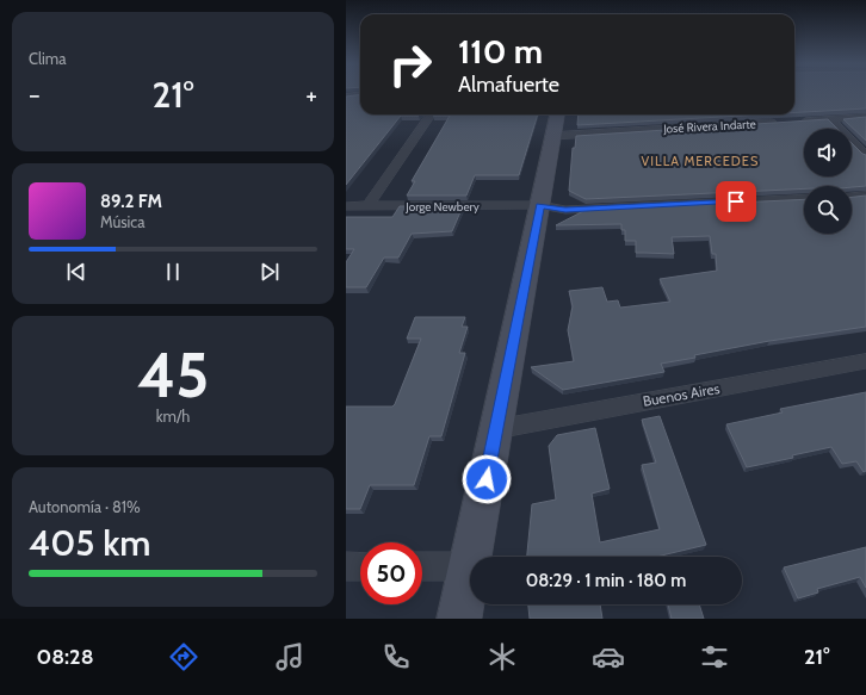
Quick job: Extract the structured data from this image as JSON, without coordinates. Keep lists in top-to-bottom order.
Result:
{
  "streets": {
    "street": ["José Rivera Indarte", "Jorge Newbery", "Buenos Aires"]
  },
  "districts": ["VILLA MERCEDES"],
  "page": {
    "tile": [
      "Clima",
      ["45", "km/h"],
      ["Autonomía · 81%", "405 km"]
    ],
    "turn": ["110 m", "Almafuerte"],
    "heat": ["−", "21°", "+"],
    "song": ["89.2 FM", "Música"],
    "limit": "50",
    "trip": "08:29 · 1 min · 180 m",
    "tabs": ["08:28", "21°"]
  }
}
